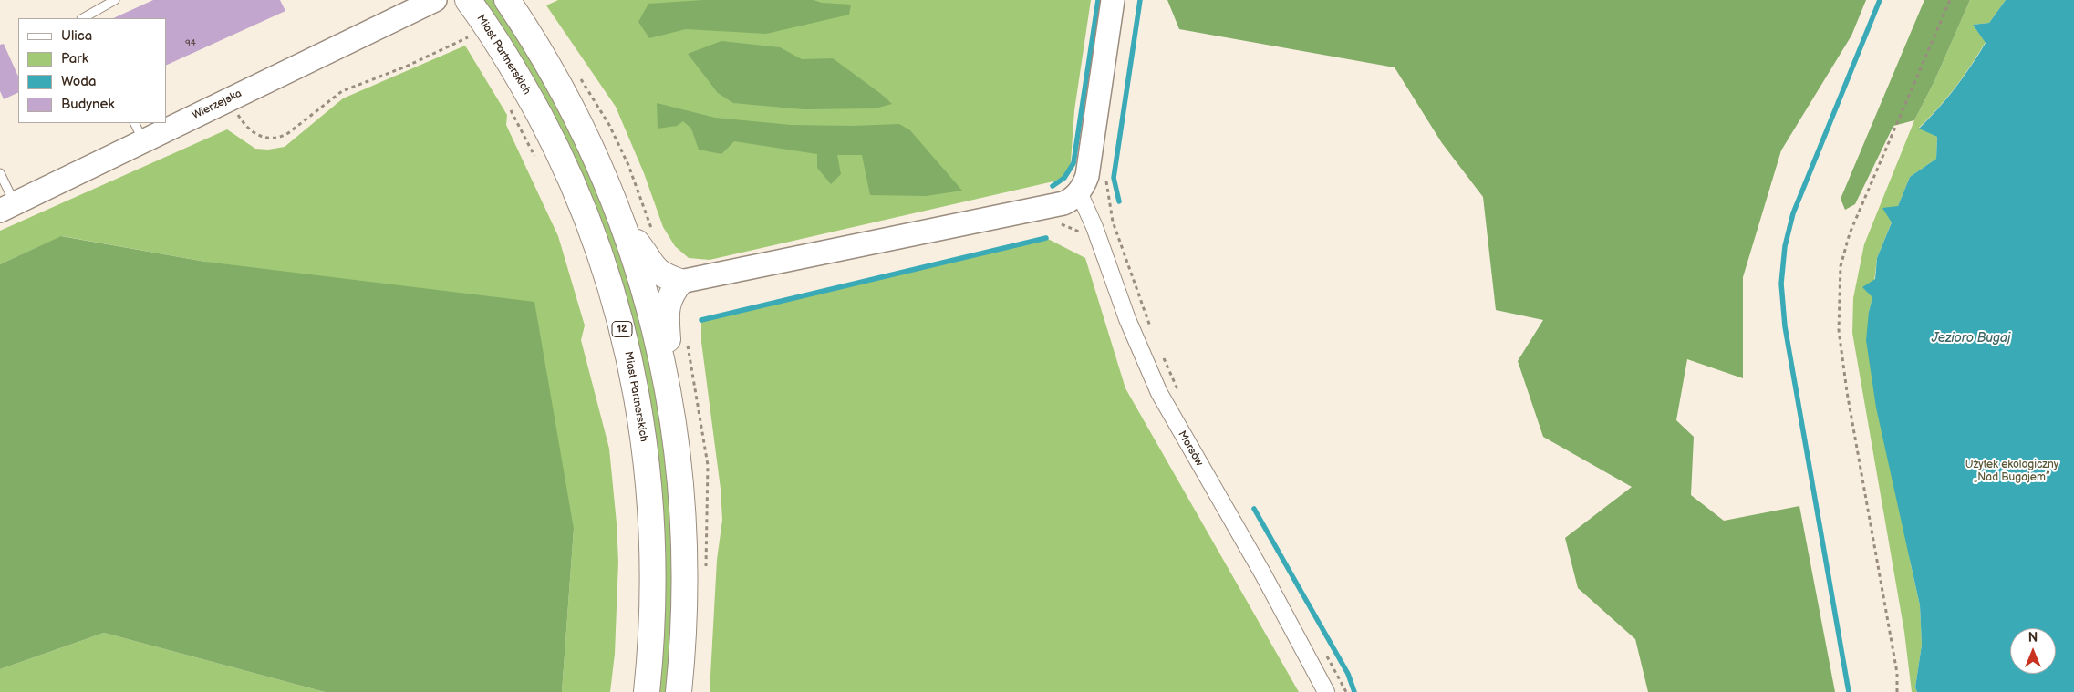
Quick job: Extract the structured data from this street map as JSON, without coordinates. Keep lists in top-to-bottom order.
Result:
{
  "streets": {
    "main road": ["Miast Partnerskich", "12"],
    "street": ["Wierzejska", "Morsów"]
  },
  "water": ["Jezioro Bugaj"],
  "parks": ["Użytek ekologiczny „Nad Bugajem”"],
  "house_numbers": ["94"],
  "legend": [
    "Ulica",
    "Park",
    "Woda",
    "Budynek"
  ],
  "north": "top"
}
